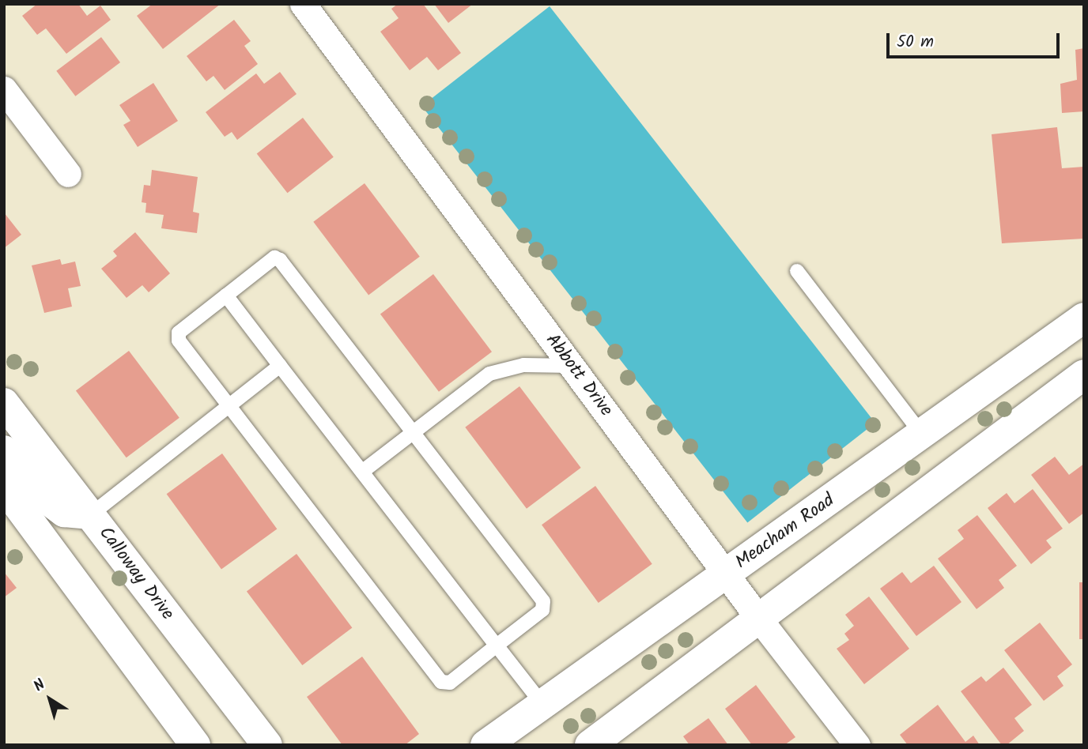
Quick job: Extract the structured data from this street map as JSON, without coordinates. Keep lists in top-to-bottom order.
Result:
{
  "streets": {
    "street": ["Abbott Drive", "Meacham Road", "Calloway Drive"]
  },
  "crossings": [
    ["Abbott Drive", "Meacham Road"]
  ],
  "scale_bar": "50 m",
  "north": "top left"
}
